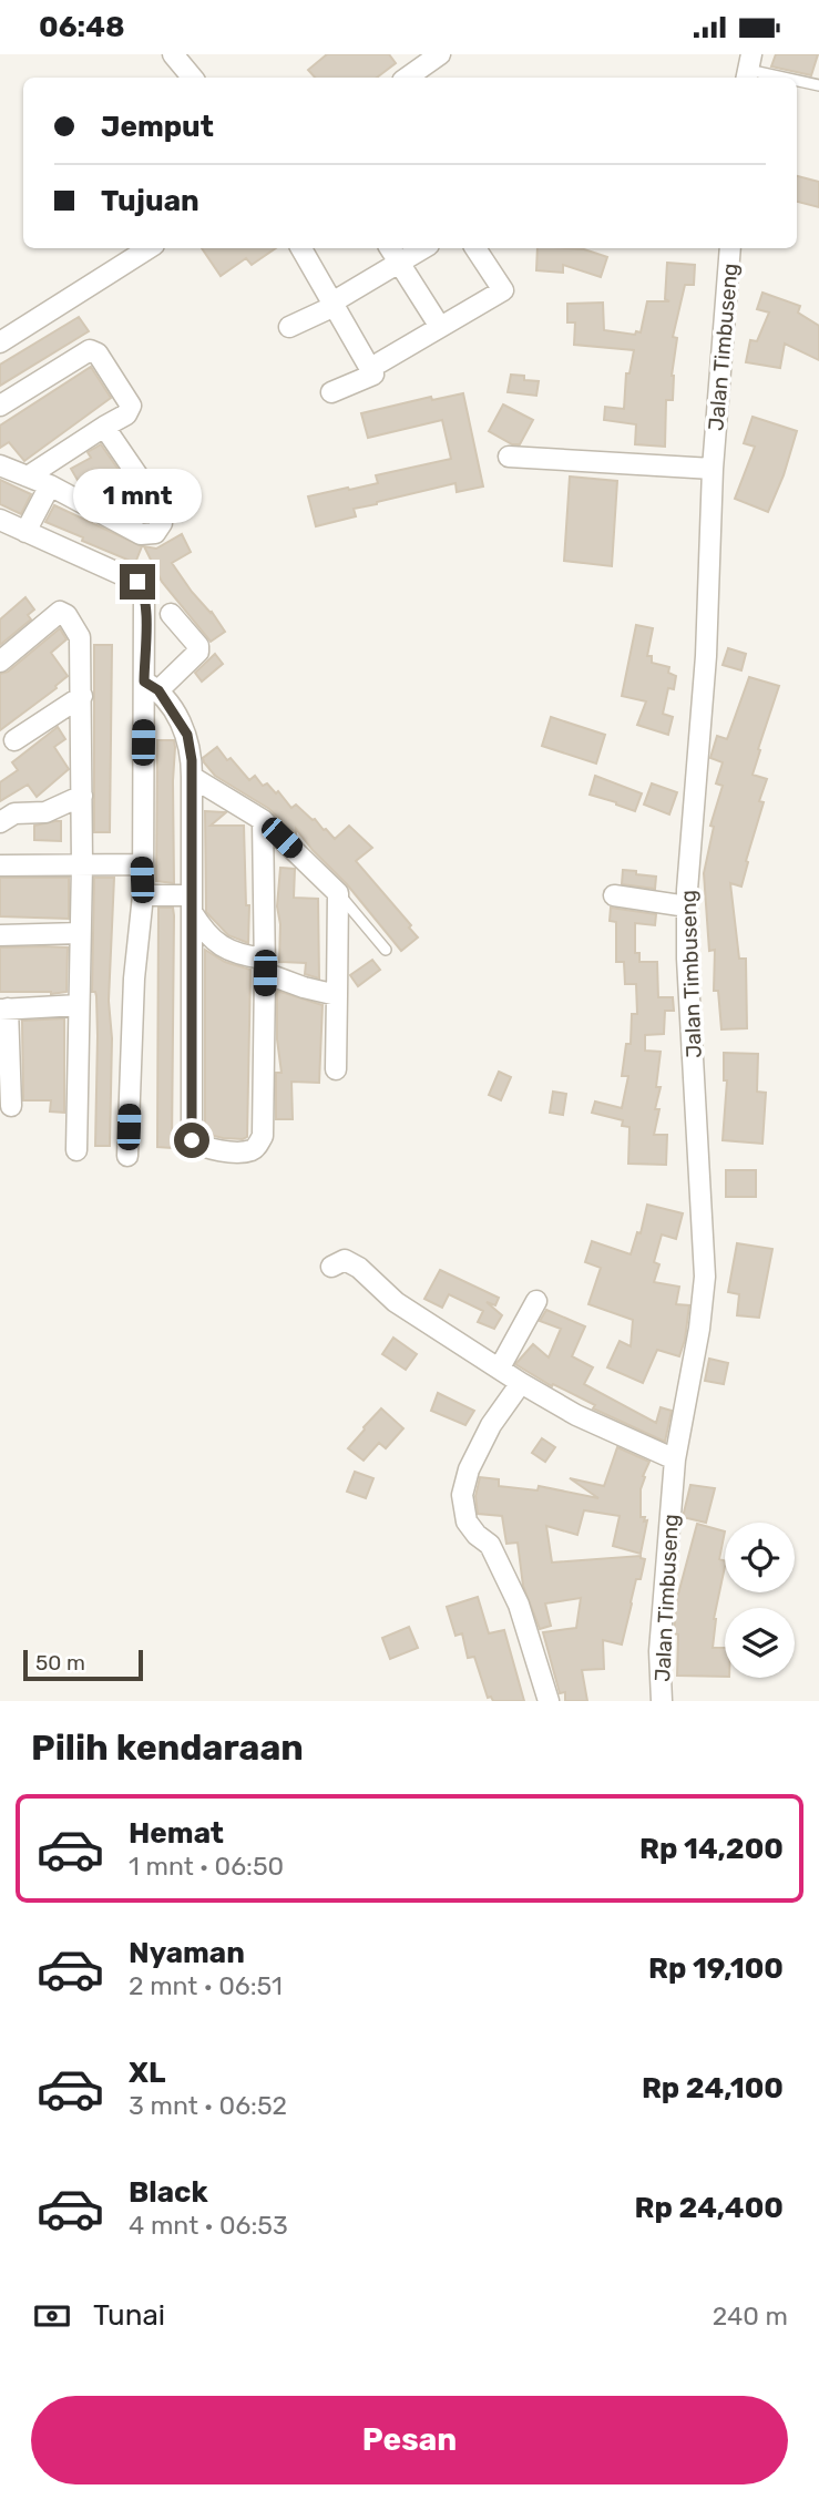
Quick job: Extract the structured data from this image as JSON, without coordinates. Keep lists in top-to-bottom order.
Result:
{
  "streets": {
    "street": ["Jalan Timbuseng"]
  },
  "scale_bar": "50 m",
  "page": {
    "status": "06:48",
    "banner": ["Jemput", "Tujuan"],
    "bubble": "1 mnt",
    "scale": "50 m",
    "heading": "Pilih kendaraan",
    "list": [
      {
        "name": "Hemat",
        "note": "1 mnt · 06:50",
        "value": "Rp 14,200"
      },
      {
        "name": "Nyaman",
        "note": "2 mnt · 06:51",
        "value": "Rp 19,100"
      },
      {
        "name": "XL",
        "note": "3 mnt · 06:52",
        "value": "Rp 24,100"
      },
      {
        "name": "Black",
        "note": "4 mnt · 06:53",
        "value": "Rp 24,400"
      }
    ],
    "pay": ["Tunai", "240 m"],
    "buttons": "Pesan"
  }
}
